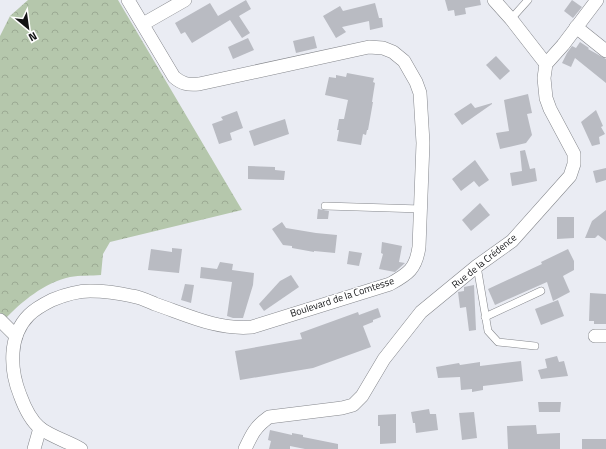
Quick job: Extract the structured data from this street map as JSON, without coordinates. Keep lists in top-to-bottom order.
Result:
{
  "streets": {
    "street": ["Rue de la Crédence", "Boulevard de la Comtesse"]
  },
  "north": "bottom right"
}
